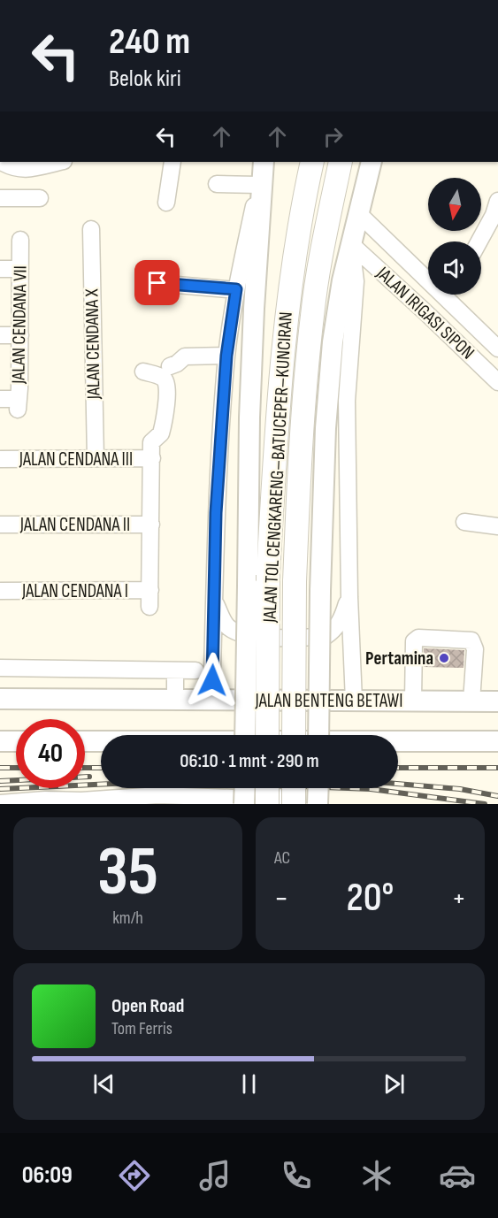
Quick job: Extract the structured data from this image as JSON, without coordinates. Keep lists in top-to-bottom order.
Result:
{
  "streets": {
    "highway": ["JALAN TOL CENGKARENG–BATUCEPER–KUNCIRAN"],
    "main road": ["JALAN BENTENG BETAWI"],
    "street": [
      "JALAN IRIGASI SIPON",
      "JALAN CENDANA VII",
      "JALAN CENDANA X",
      "JALAN CENDANA III",
      "JALAN CENDANA II",
      "JALAN CENDANA I"
    ]
  },
  "crossings": [
    ["JALAN CENDANA X", "JALAN CENDANA III"]
  ],
  "places": ["Pertamina"],
  "north": "bottom",
  "page": {
    "turn": ["240 m", "Belok kiri"],
    "limit": "40",
    "trip": "06:10 · 1 mnt · 290 m",
    "tile": [
      ["35", "km/h"],
      "AC"
    ],
    "heat": ["−", "20°", "+"],
    "song": ["Open Road", "Tom Ferris"],
    "tabs": "06:09"
  }
}
